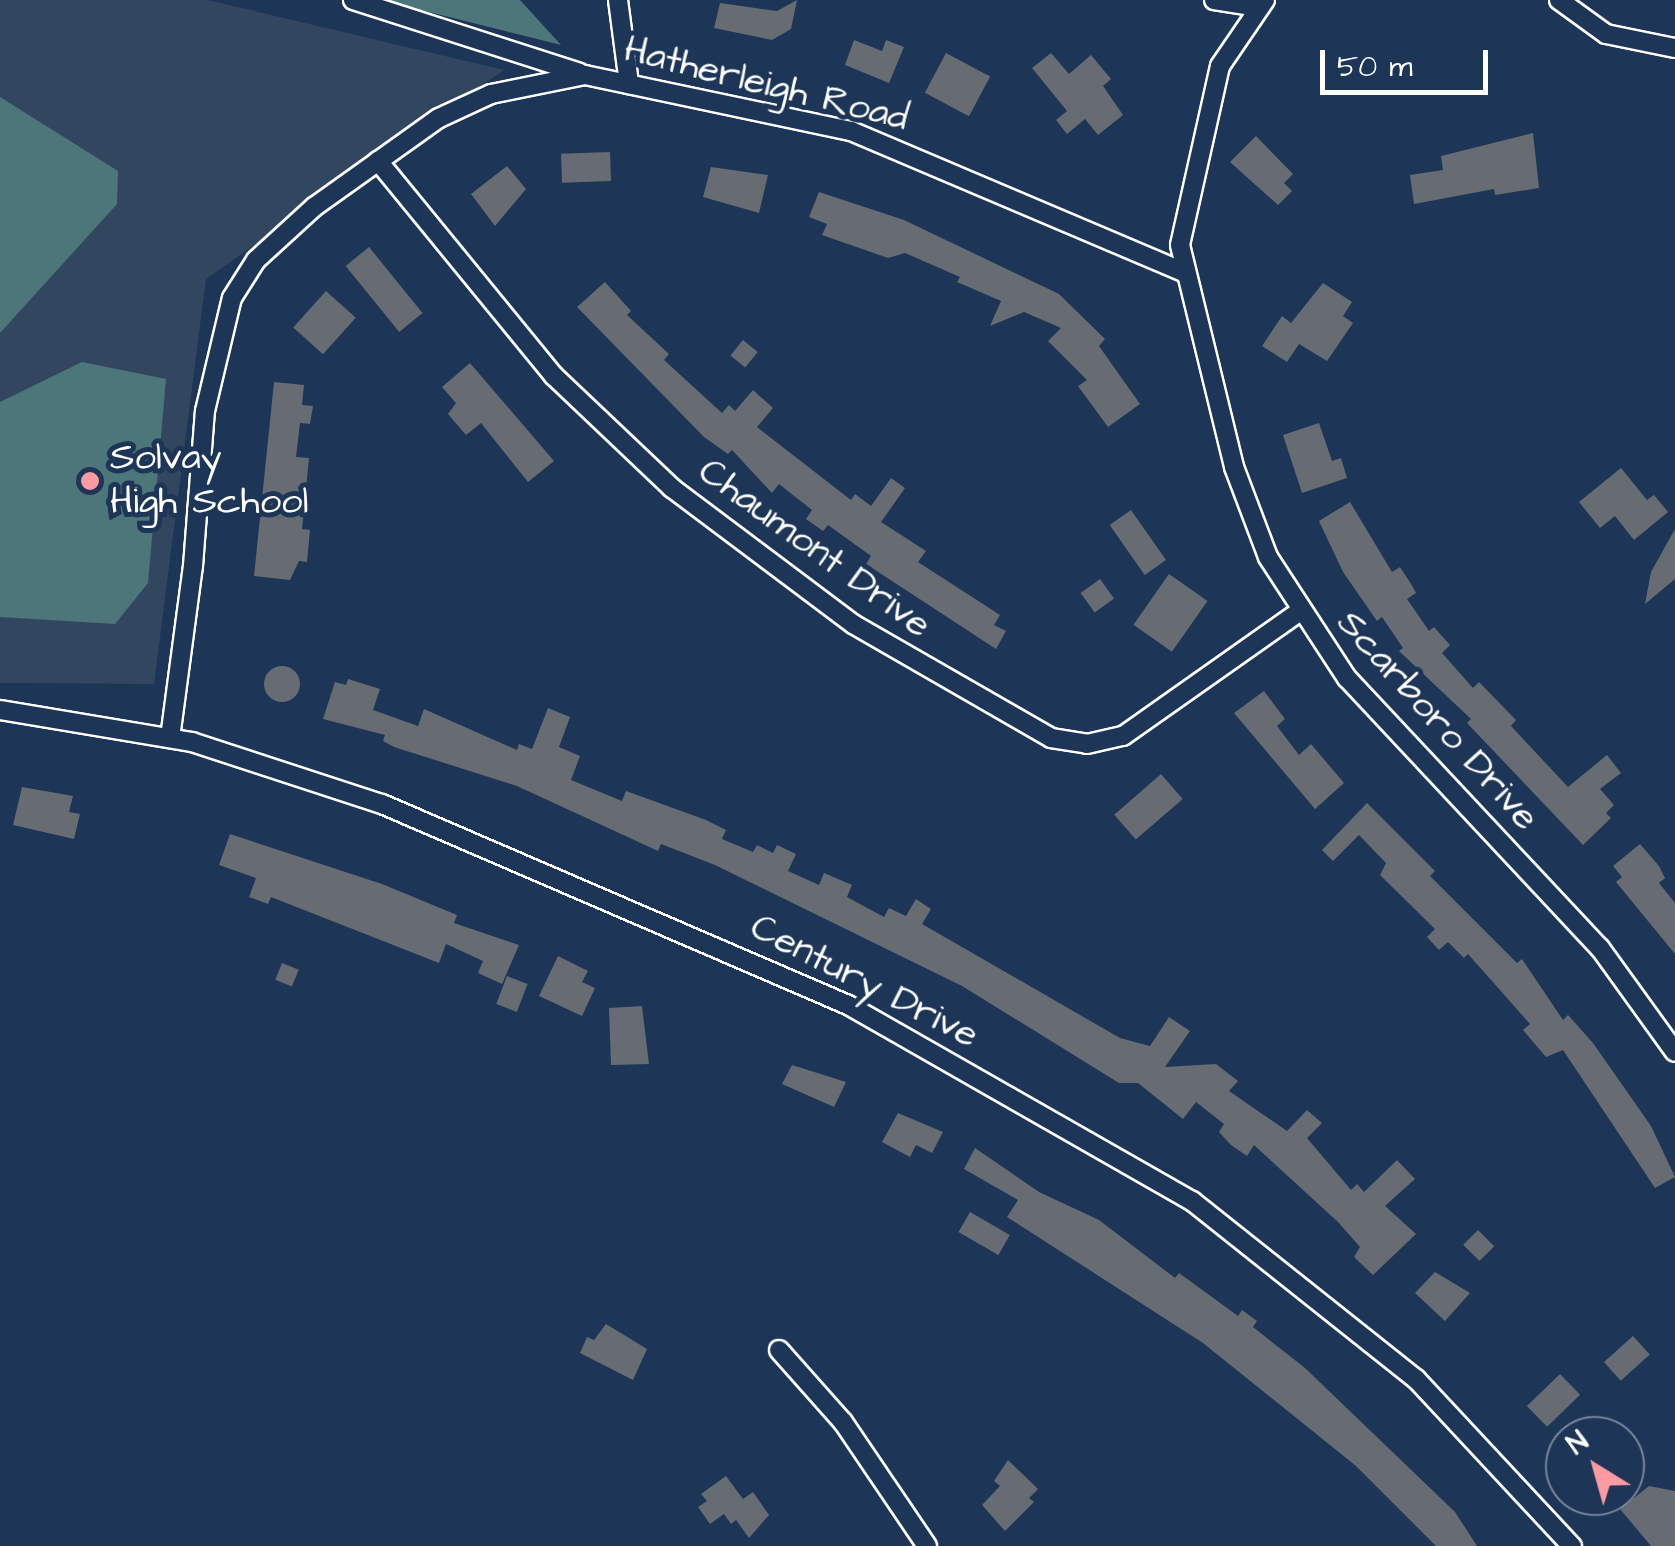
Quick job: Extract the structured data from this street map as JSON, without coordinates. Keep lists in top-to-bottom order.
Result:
{
  "streets": {
    "street": [
      "Hatherleigh Road",
      "Chaumont Drive",
      "Scarboro Drive",
      "Century Drive"
    ]
  },
  "crossings": [
    ["Hatherleigh Road", "Chaumont Drive"],
    ["Hatherleigh Road", "Scarboro Drive"],
    ["Hatherleigh Road", "Century Drive"],
    ["Chaumont Drive", "Scarboro Drive"]
  ],
  "places": ["Solvay High School"],
  "scale_bar": "50 m",
  "north": "top left"
}
